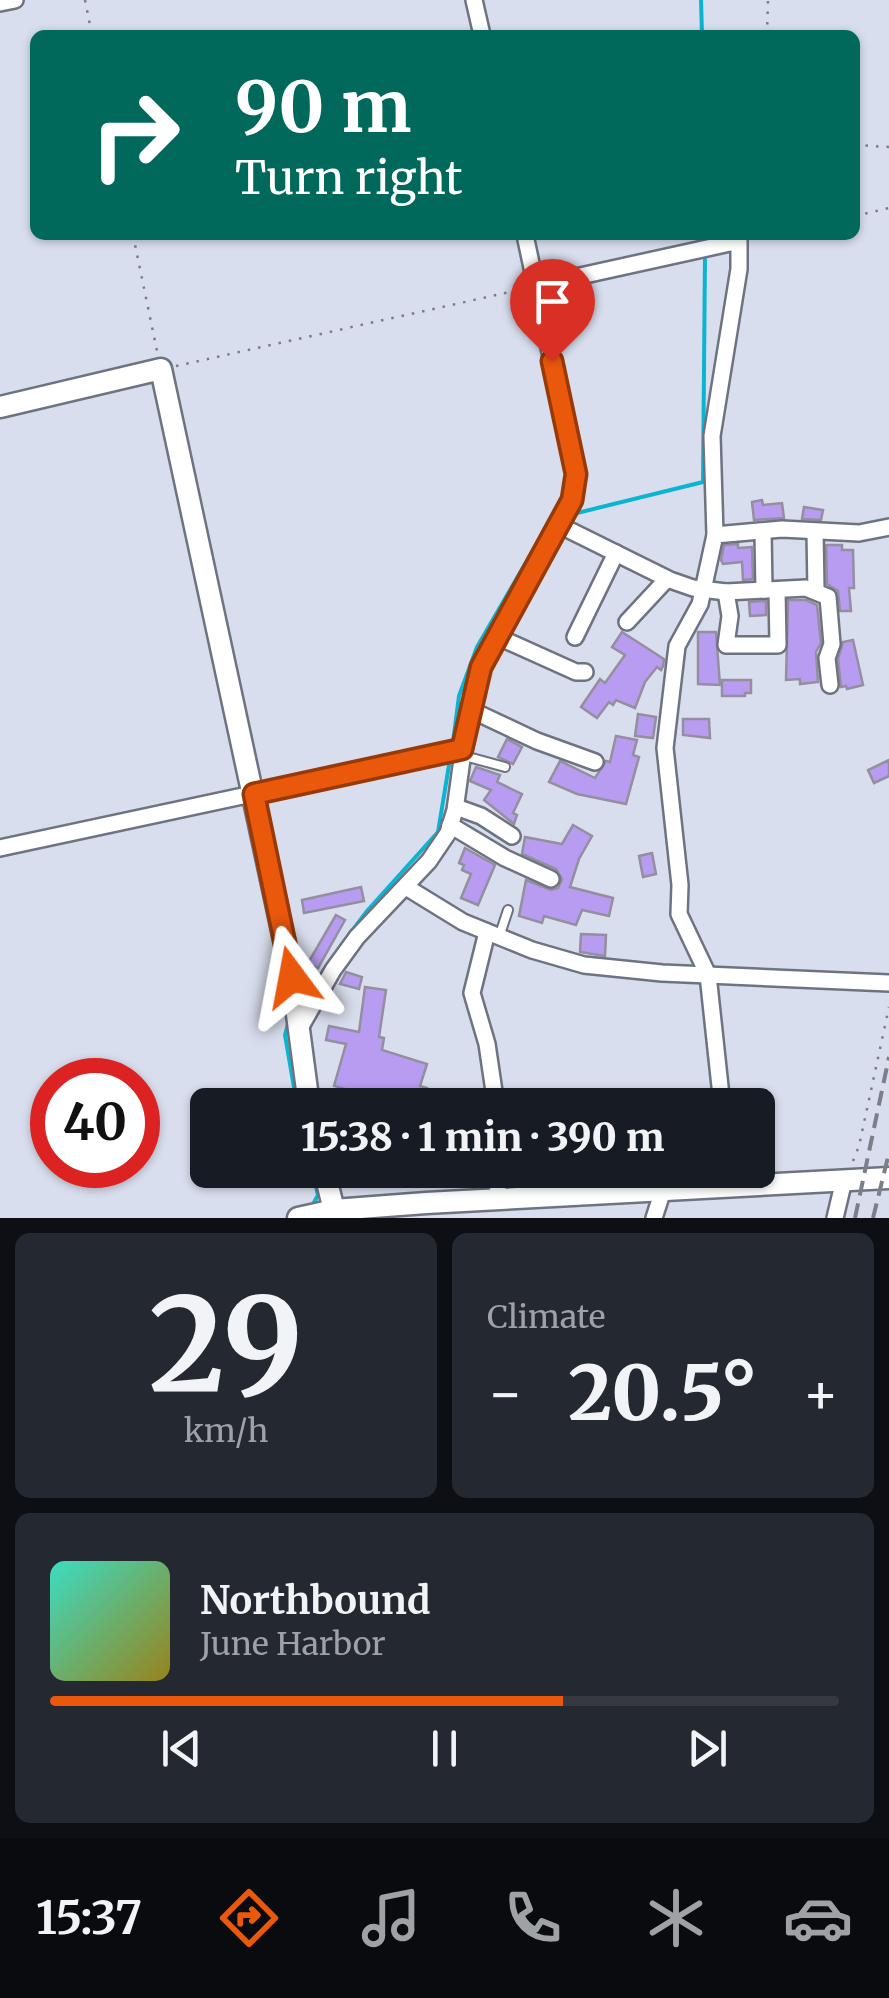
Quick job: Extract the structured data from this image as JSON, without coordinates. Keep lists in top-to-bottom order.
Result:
{
  "page": {
    "turn": ["90 m", "Turn right"],
    "limit": "40",
    "trip": "15:38 · 1 min · 390 m",
    "tile": [
      ["29", "km/h"],
      "Climate"
    ],
    "heat": ["−", "20.5°", "+"],
    "song": ["Northbound", "June Harbor"],
    "tabs": "15:37"
  }
}
